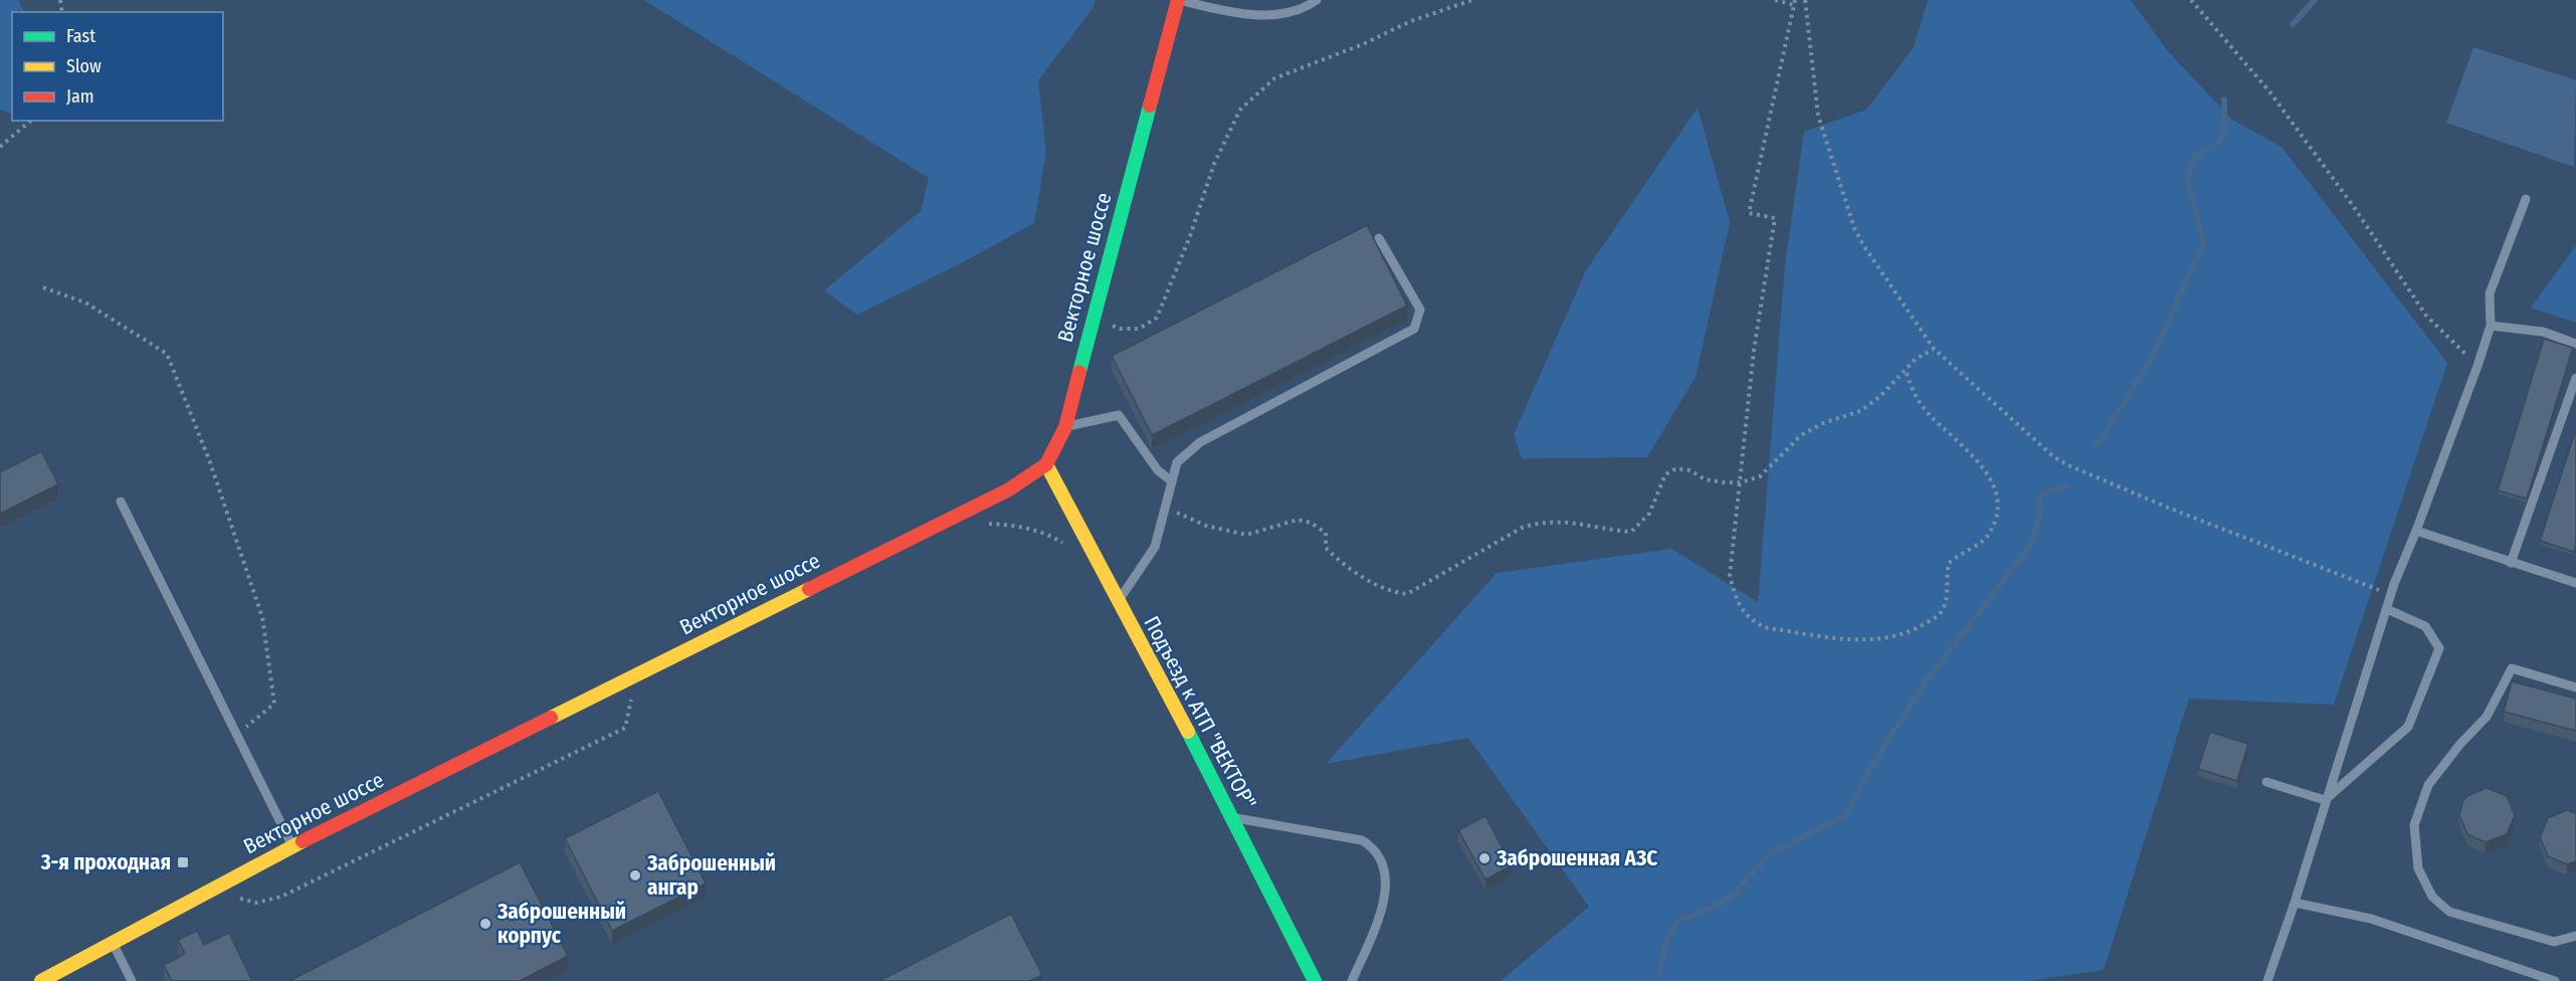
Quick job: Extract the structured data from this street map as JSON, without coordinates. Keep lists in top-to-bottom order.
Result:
{
  "streets": {
    "main road": ["Векторное шоссе", "Подъезд к АТП \"ВЕКТОР\""]
  },
  "crossings": [
    ["Векторное шоссе", "Подъезд к АТП \"ВЕКТОР\""]
  ],
  "places": {
    "other": ["Заброшенная АЗС", "Заброшенный ангар", "Заброшенный корпус"],
    "transit": ["3-я проходная"]
  },
  "legend": ["Fast", "Slow", "Jam"]
}
